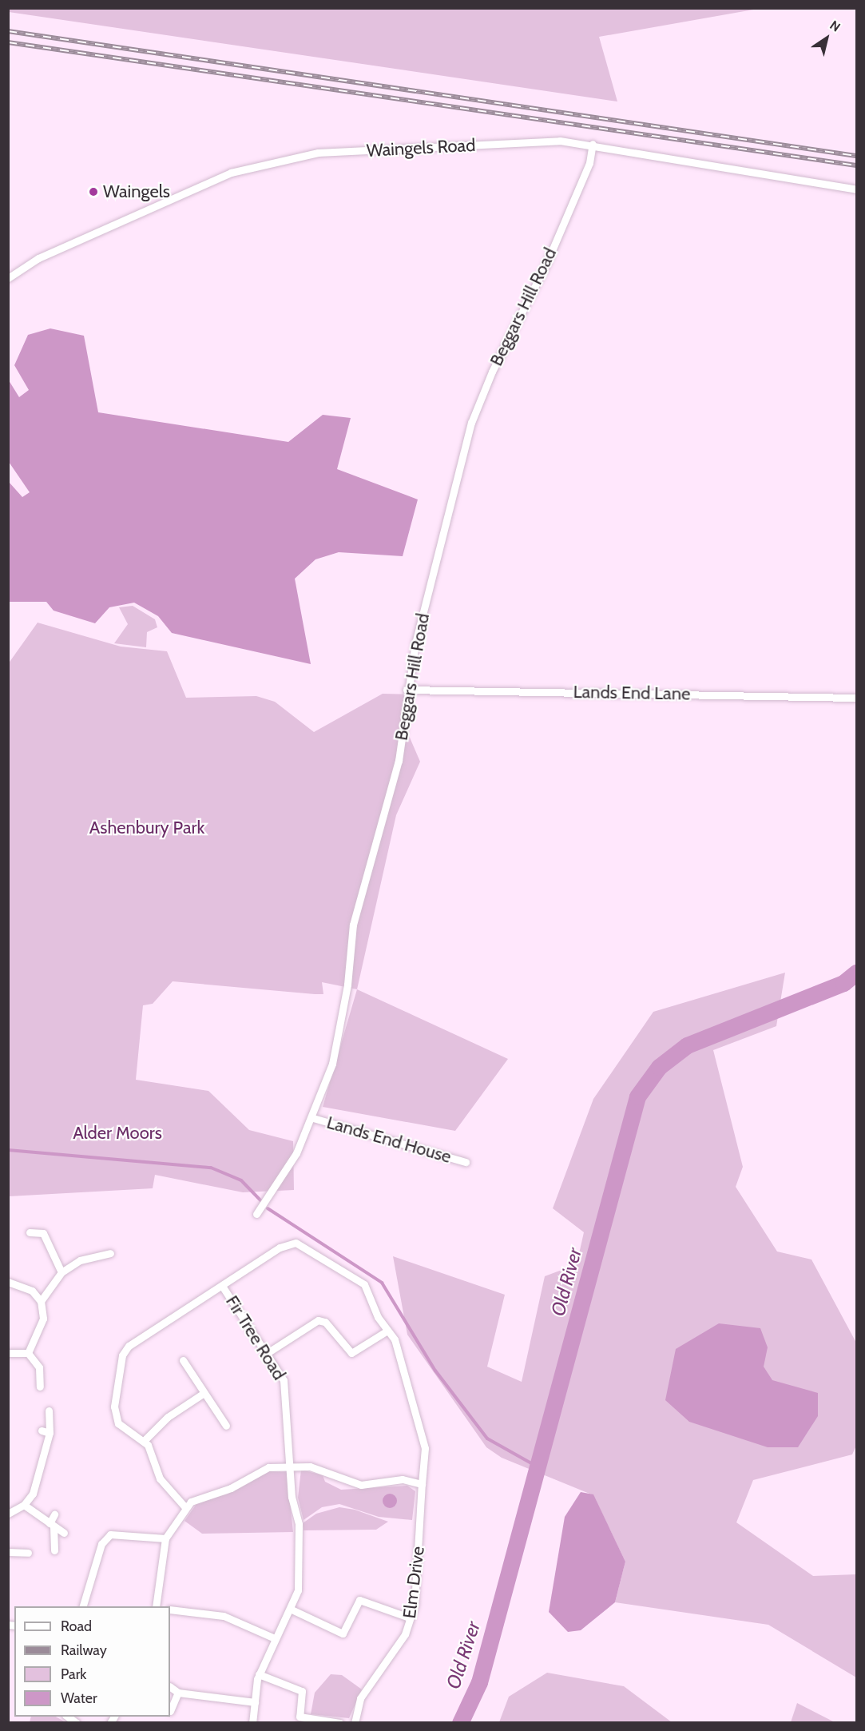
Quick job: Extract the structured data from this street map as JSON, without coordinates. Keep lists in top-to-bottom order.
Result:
{
  "streets": {
    "street": [
      "Waingels Road",
      "Beggars Hill Road",
      "Lands End Lane",
      "Lands End House",
      "Fir Tree Road",
      "Elm Drive"
    ]
  },
  "crossings": [
    ["Waingels Road", "Beggars Hill Road"],
    ["Beggars Hill Road", "Lands End Lane"],
    ["Beggars Hill Road", "Lands End House"],
    ["Fir Tree Road", "Elm Drive"]
  ],
  "water": ["Old River"],
  "parks": ["Ashenbury Park", "Alder Moors"],
  "places": ["Waingels"],
  "legend": [
    "Road",
    "Railway",
    "Park",
    "Water"
  ],
  "north": "top right"
}
